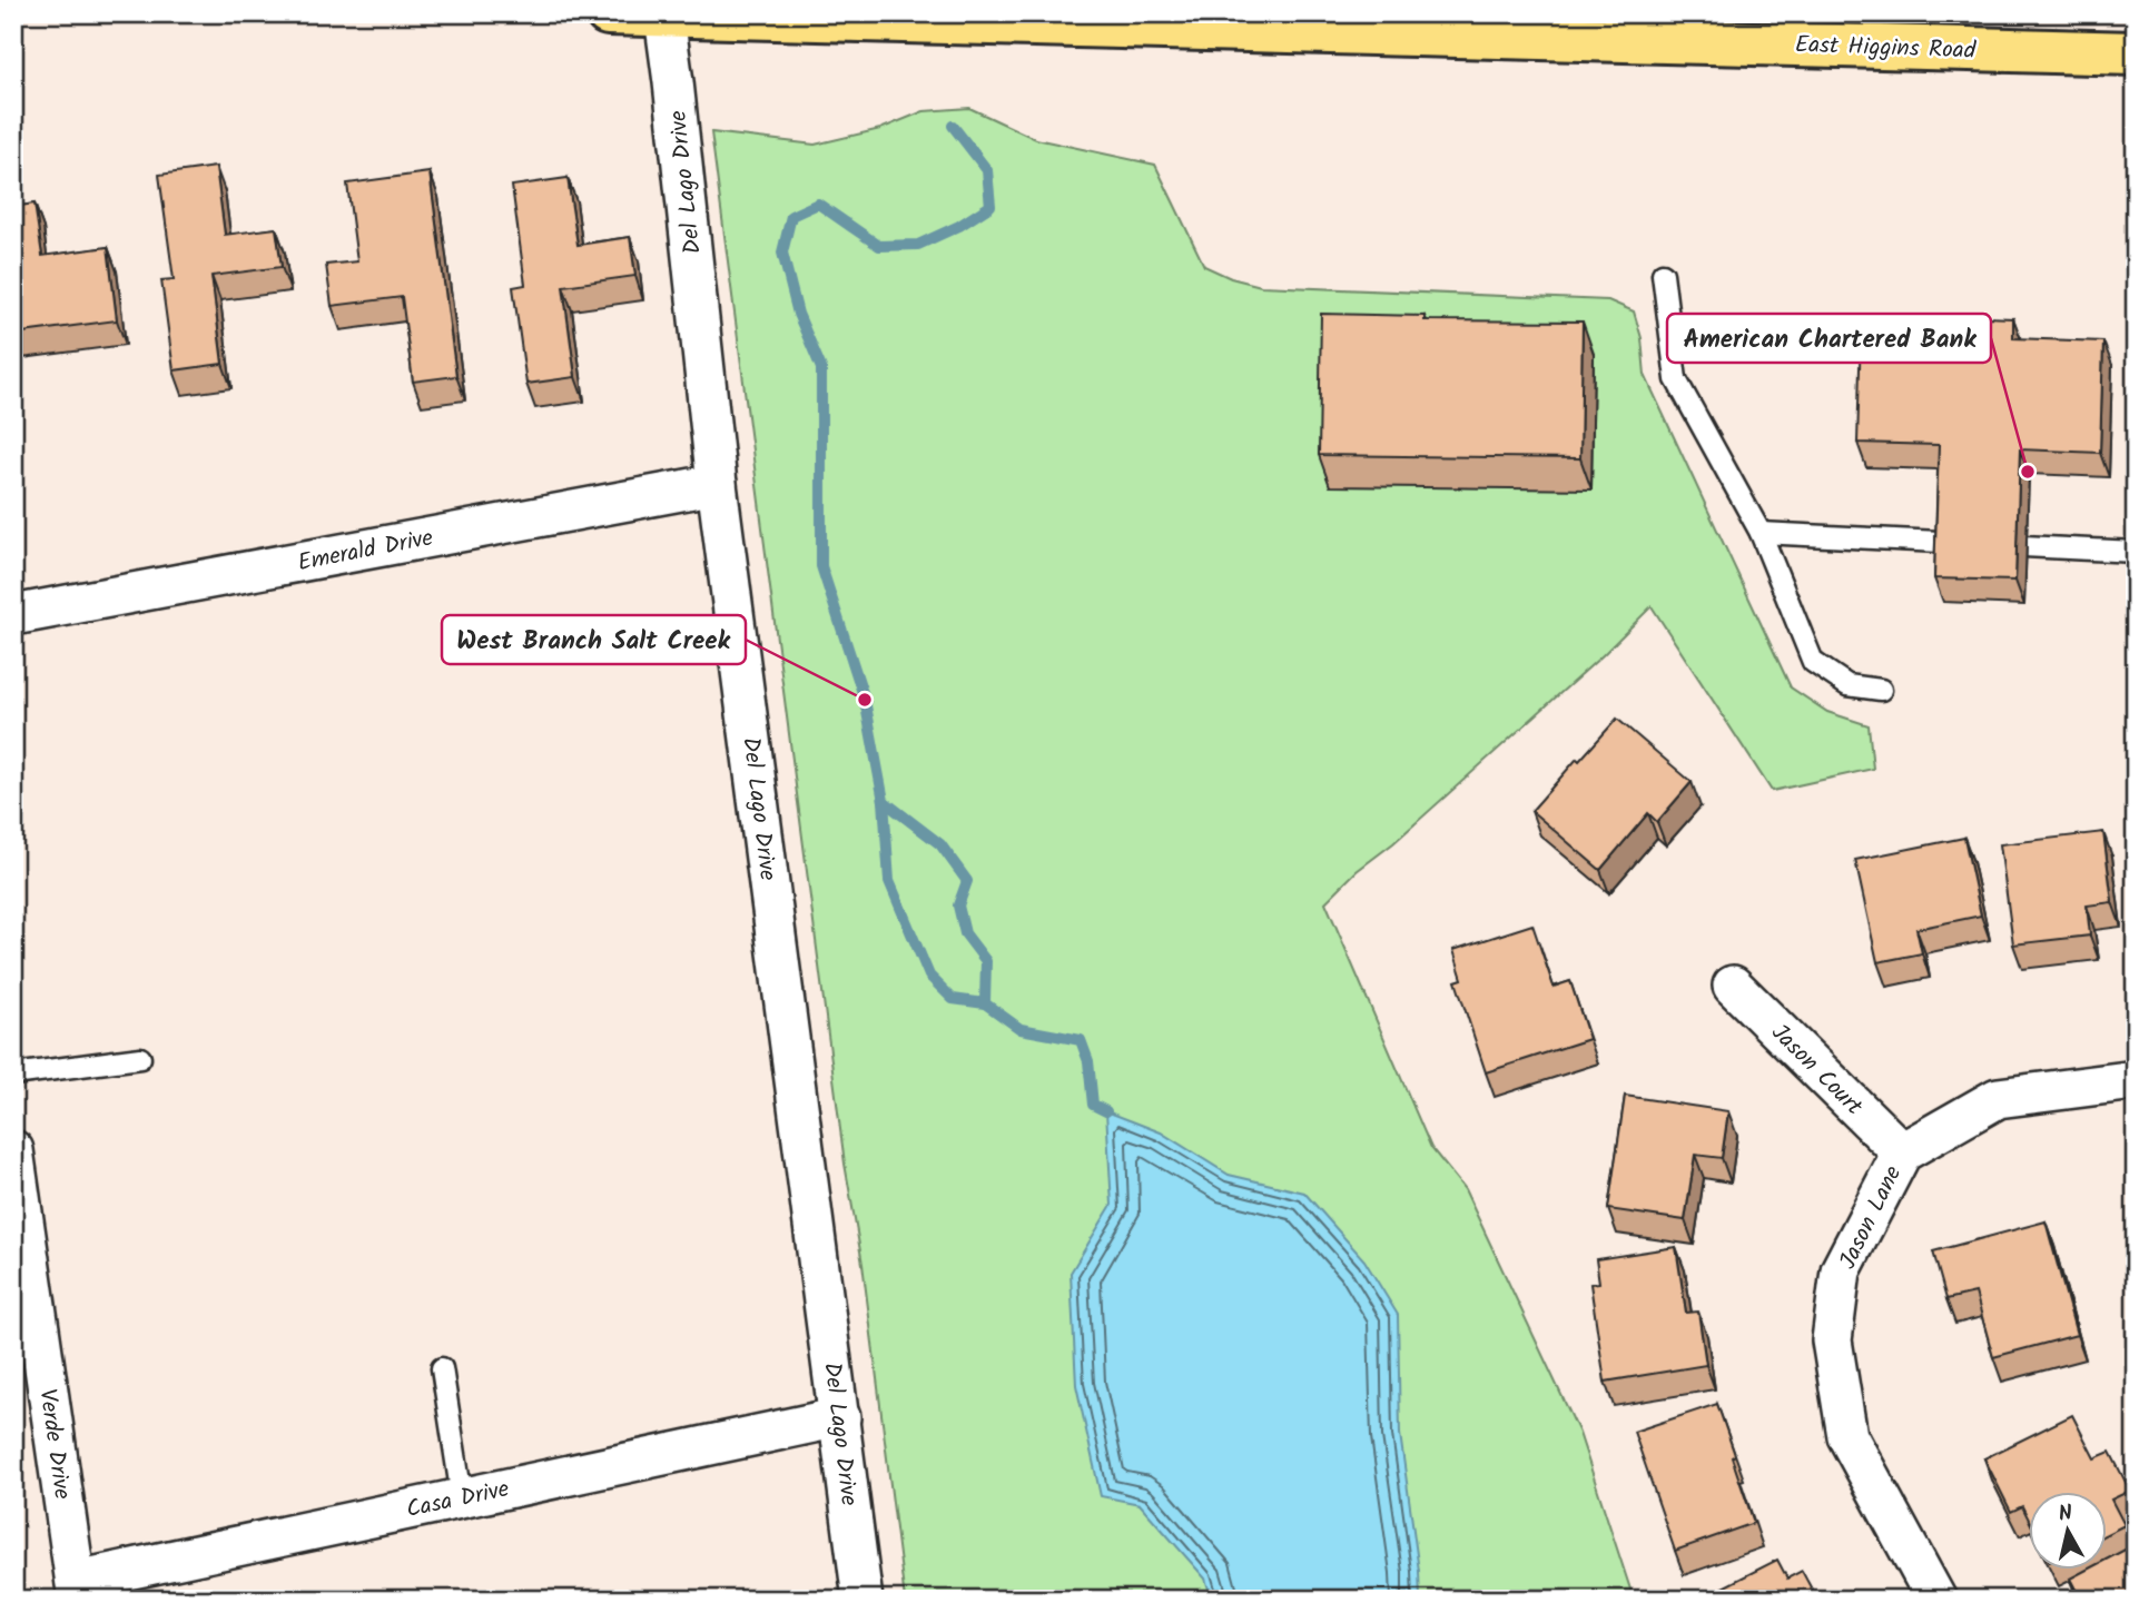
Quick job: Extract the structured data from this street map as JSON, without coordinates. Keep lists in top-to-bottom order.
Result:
{
  "streets": {
    "main road": ["East Higgins Road"],
    "street": [
      "Del Lago Drive",
      "Emerald Drive",
      "Jason Court",
      "Jason Lane",
      "Verde Drive",
      "Casa Drive"
    ]
  },
  "crossings": [
    ["East Higgins Road", "Del Lago Drive"],
    ["Del Lago Drive", "Emerald Drive"],
    ["Del Lago Drive", "Casa Drive"],
    ["Jason Court", "Jason Lane"],
    ["Verde Drive", "Casa Drive"]
  ],
  "places": ["American Chartered Bank", "West Branch Salt Creek"],
  "north": "top"
}
